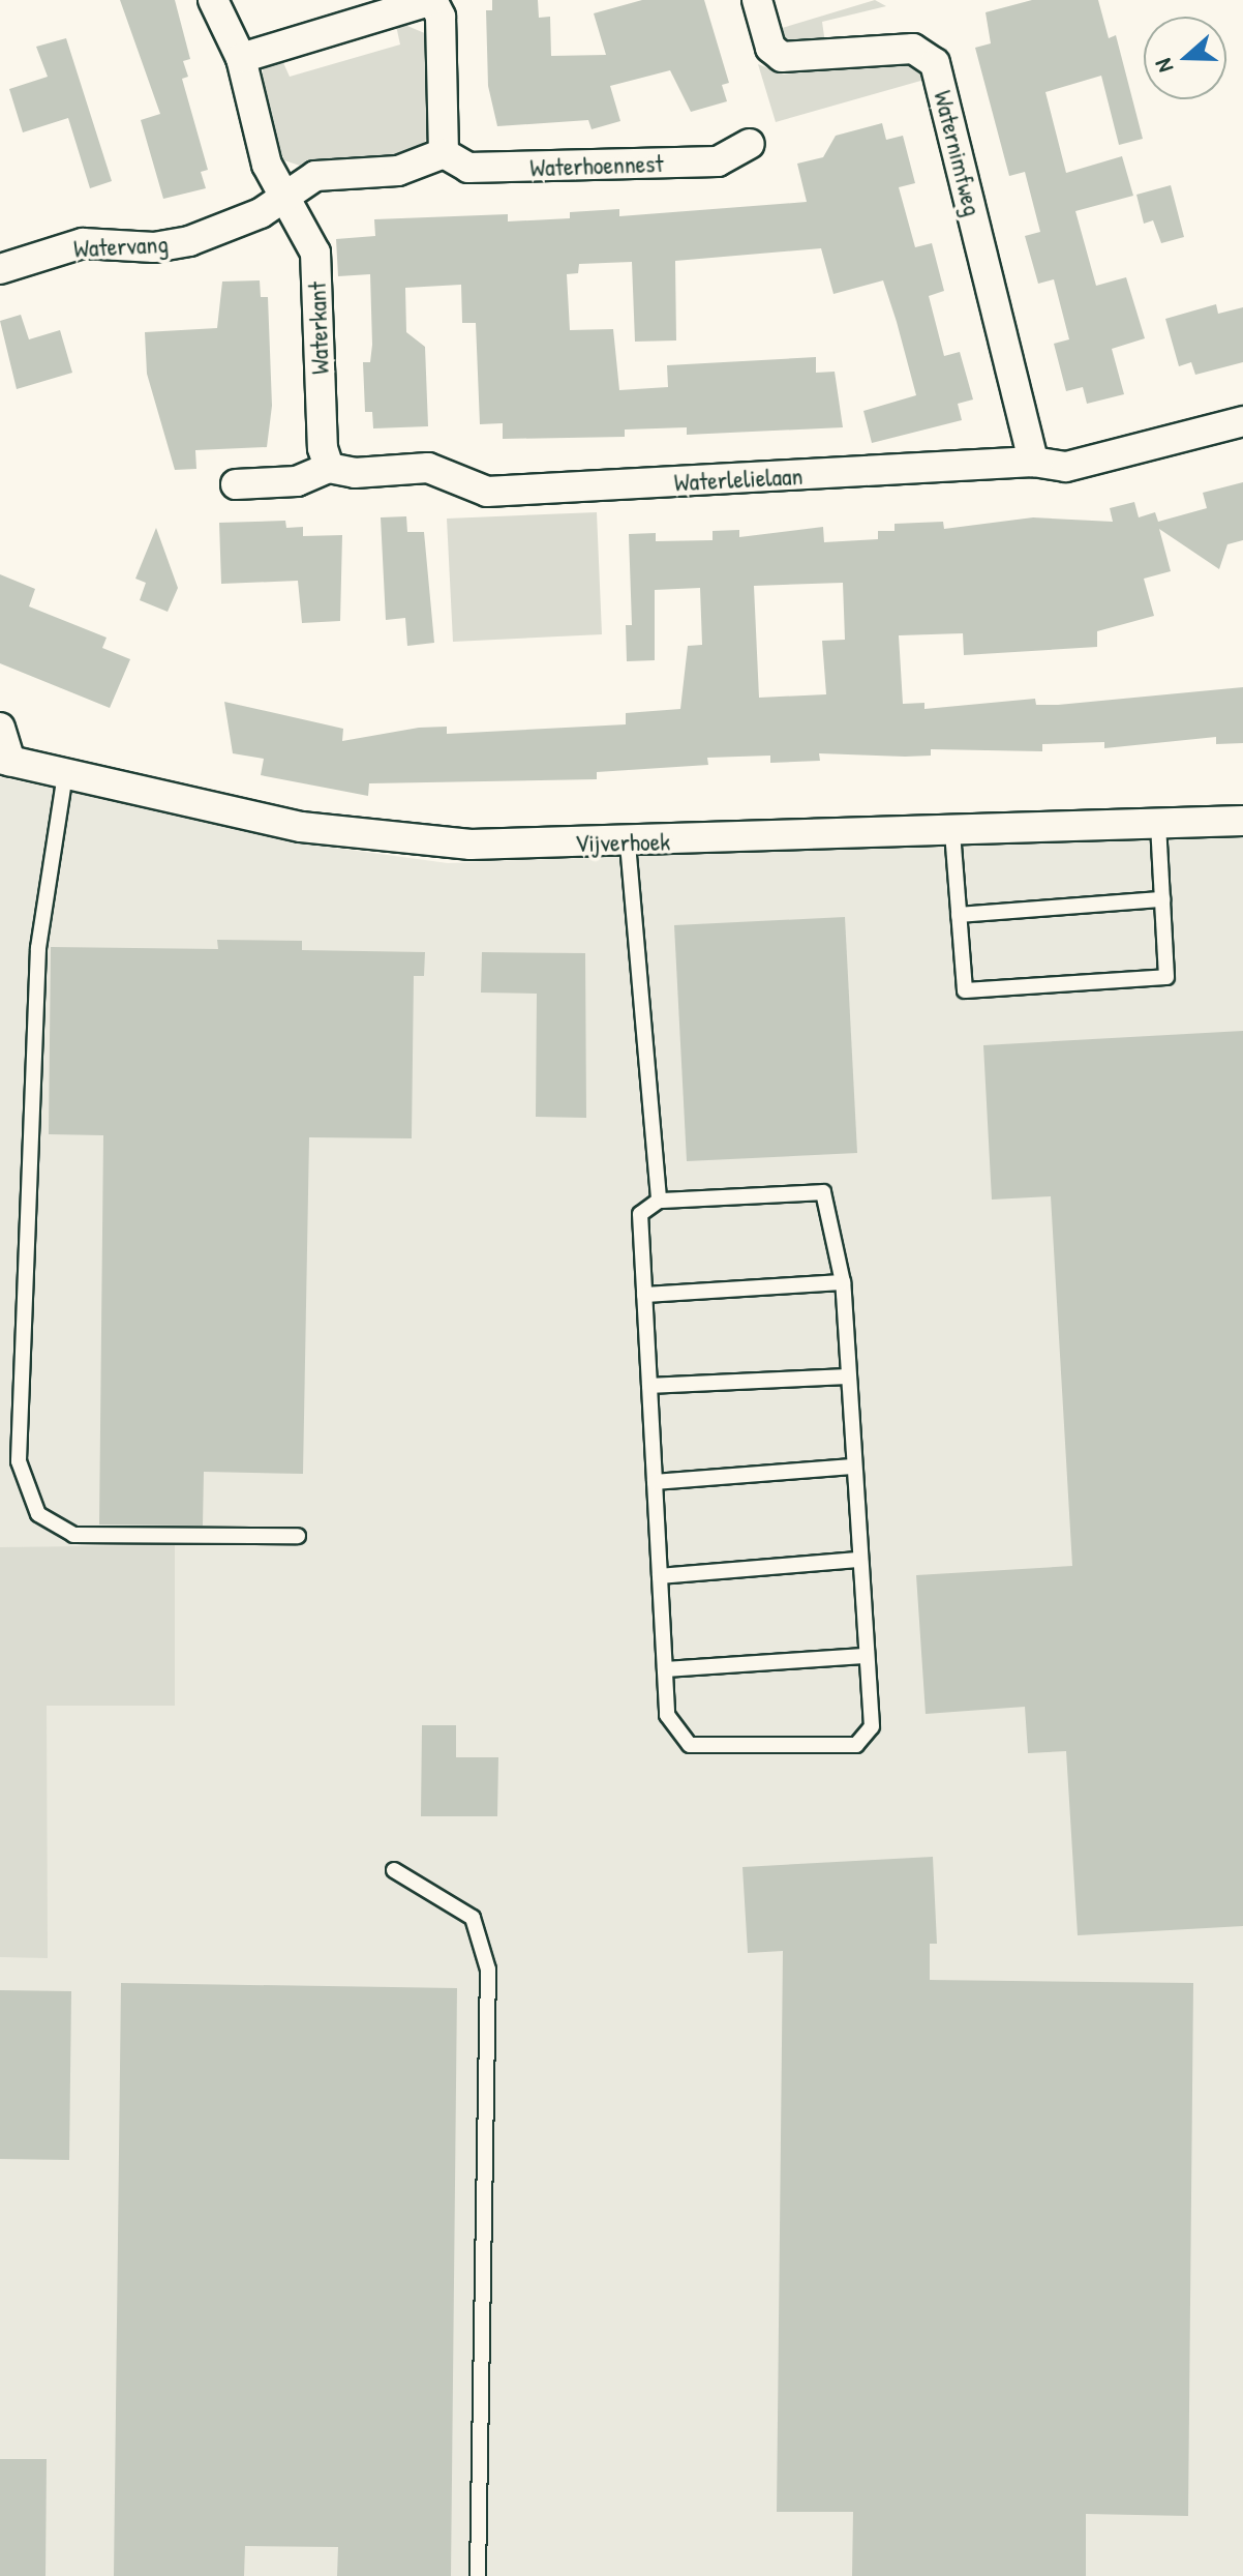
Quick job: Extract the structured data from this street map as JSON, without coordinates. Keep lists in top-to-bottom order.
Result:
{
  "streets": {
    "street": [
      "Waternimfweg",
      "Waterhoennest",
      "Watervang",
      "Waterkant",
      "Waterlelielaan",
      "Vijverhoek"
    ]
  },
  "crossings": [
    ["Waternimfweg", "Waterlelielaan"],
    ["Watervang", "Waterkant"],
    ["Waterkant", "Waterlelielaan"]
  ],
  "north": "left"
}
